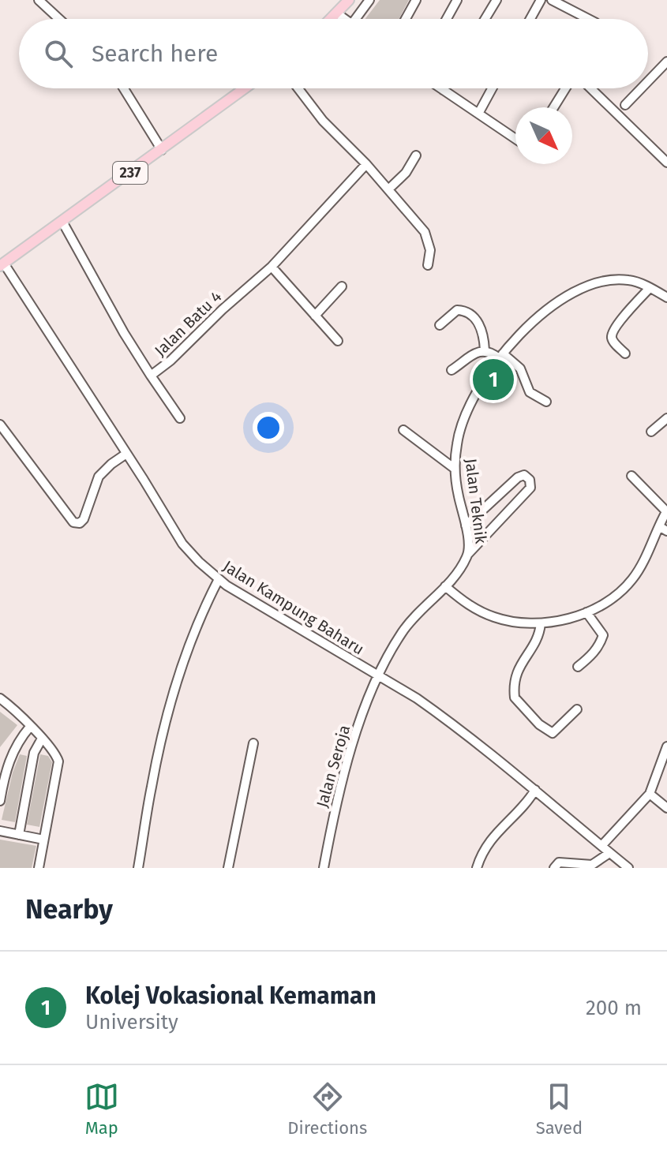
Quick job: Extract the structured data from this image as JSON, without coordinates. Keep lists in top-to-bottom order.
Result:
{
  "streets": {
    "main road": ["237"],
    "street": [
      "Jalan Batu 4",
      "Jalan Teknik",
      "Jalan Kampung Baharu",
      "Jalan Seroja"
    ]
  },
  "crossings": [
    ["237", "Jalan Batu 4"],
    ["237", "Jalan Kampung Baharu"],
    ["Jalan Teknik", "Jalan Kampung Baharu"],
    ["Jalan Teknik", "Jalan Seroja"],
    ["Jalan Kampung Baharu", "Jalan Seroja"]
  ],
  "north": "bottom right",
  "page": {
    "search": "Search here",
    "pins": "1",
    "heading": "Nearby",
    "list": [
      {
        "mark": "1",
        "name": "Kolej Vokasional Kemaman",
        "note": "University",
        "value": "200 m"
      }
    ],
    "nav": ["Map", "Directions", "Saved"]
  }
}
